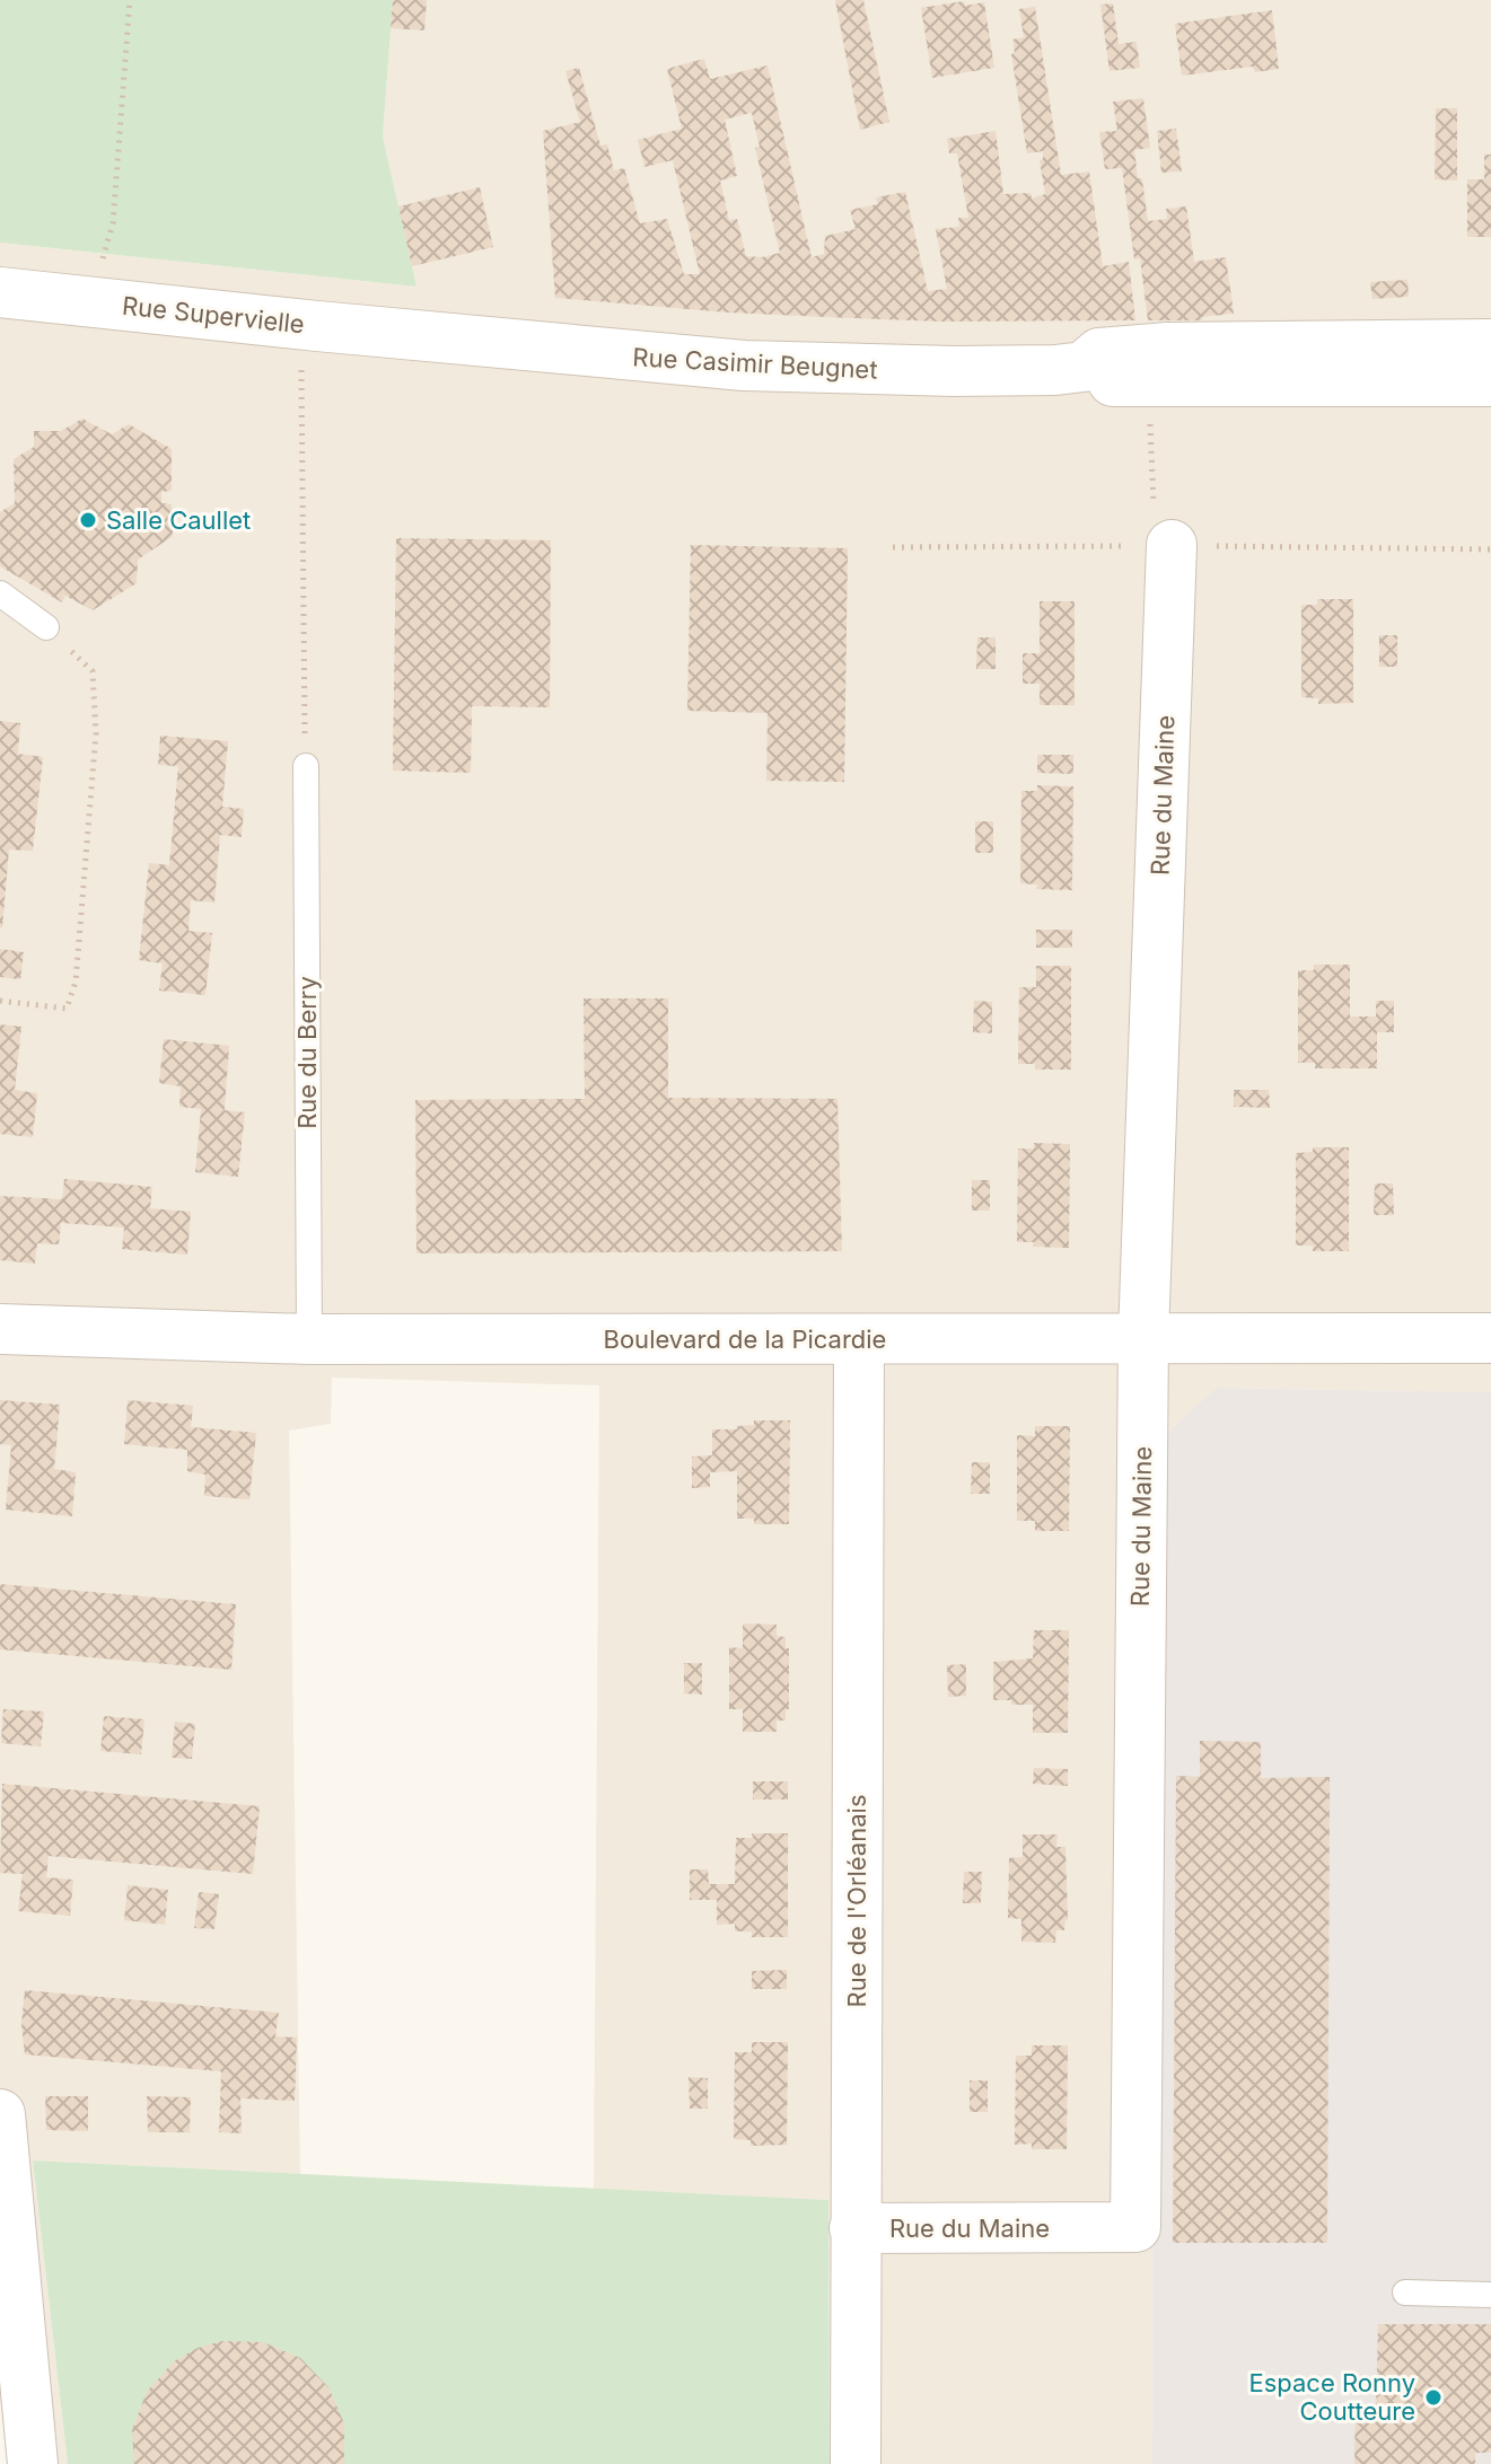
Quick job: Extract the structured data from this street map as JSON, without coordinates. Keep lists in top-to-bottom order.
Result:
{
  "streets": {
    "street": [
      "Rue Supervielle",
      "Rue Casimir Beugnet",
      "Rue du Maine",
      "Boulevard de la Picardie",
      "Rue de l'Orléanais"
    ],
    "lane": ["Rue du Berry"]
  },
  "crossings": [
    ["Rue Supervielle", "Rue Casimir Beugnet"],
    ["Rue du Maine", "Boulevard de la Picardie"],
    ["Rue du Maine", "Rue de l'Orléanais"],
    ["Rue du Berry", "Boulevard de la Picardie"],
    ["Boulevard de la Picardie", "Rue de l'Orléanais"]
  ],
  "places": ["Salle Caullet", "Espace Ronny Coutteure"]
}
